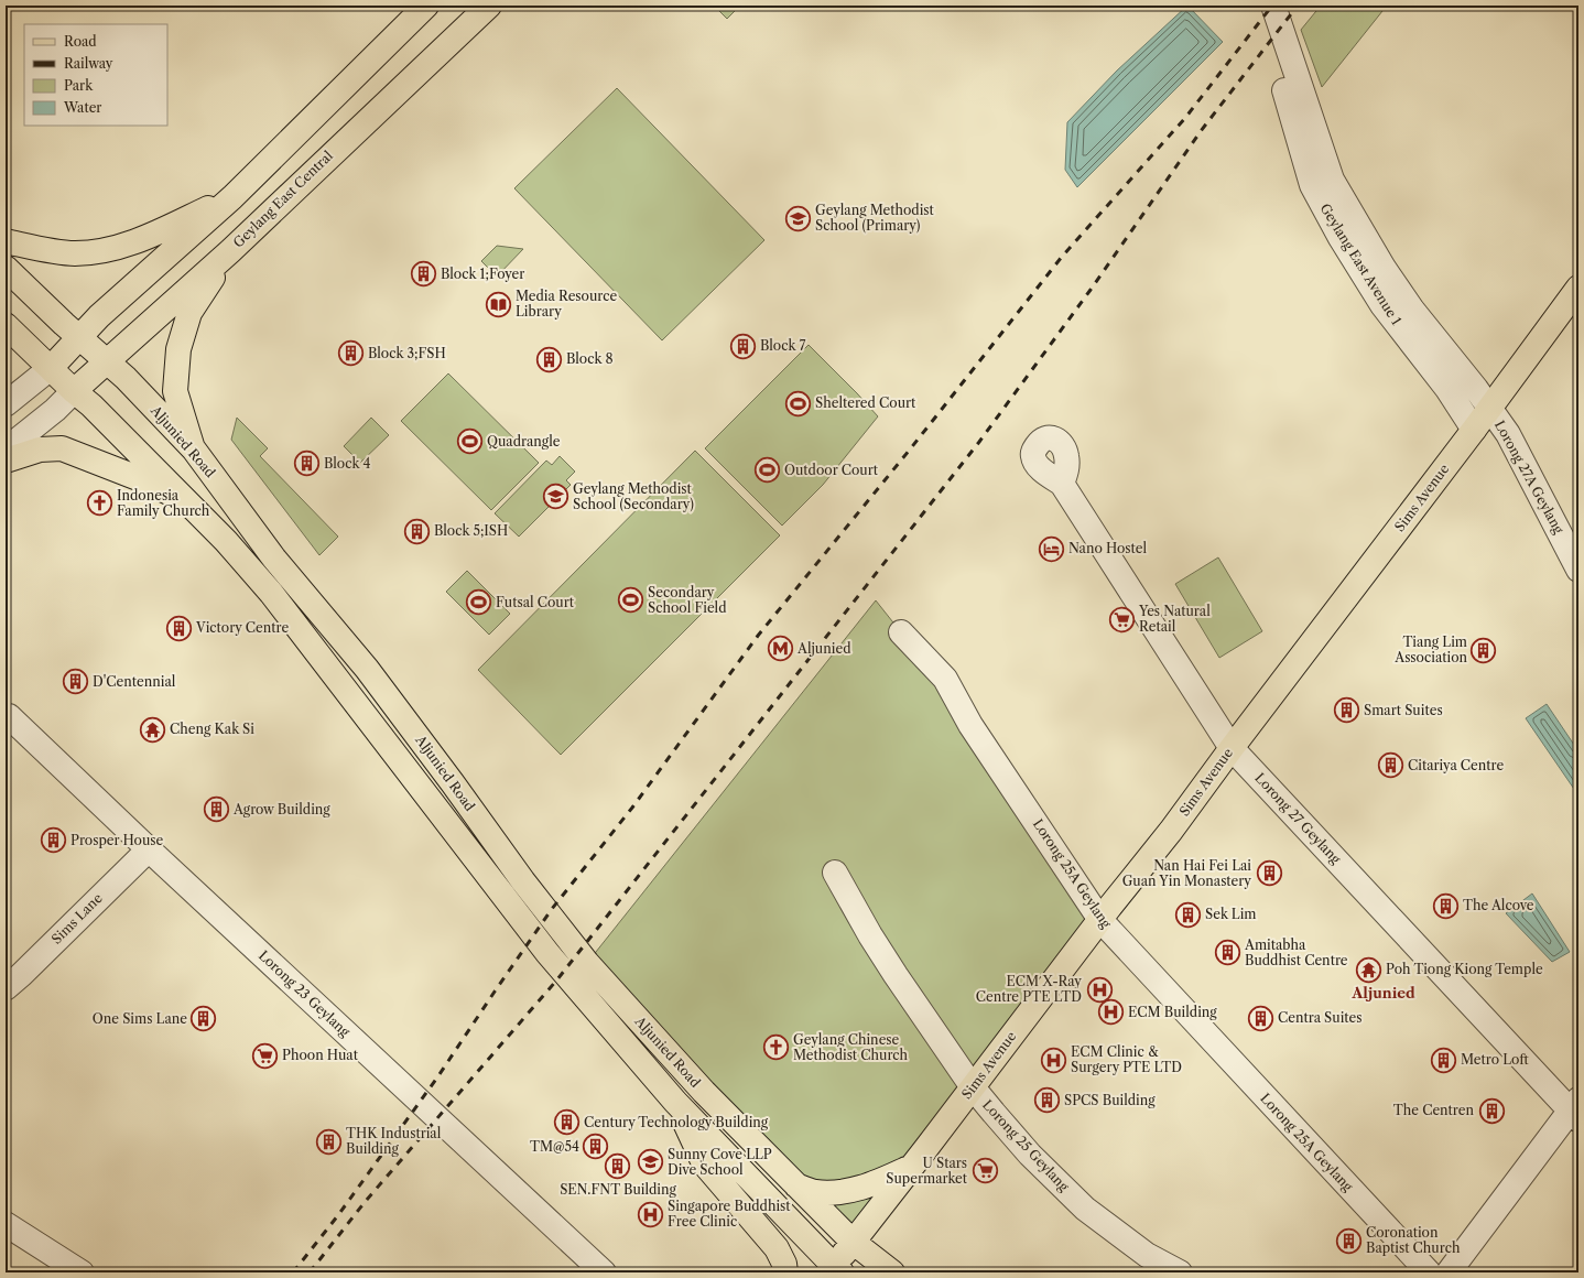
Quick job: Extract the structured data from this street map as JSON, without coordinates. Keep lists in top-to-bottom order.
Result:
{
  "streets": {
    "main road": ["Geylang East Central", "Aljunied Road", "Sims Avenue"],
    "street": [
      "Geylang East Avenue 1",
      "Lorong 27A Geylang",
      "Lorong 27 Geylang",
      "Lorong 25A Geylang",
      "Sims Lane",
      "Lorong 23 Geylang",
      "Lorong 25 Geylang"
    ]
  },
  "crossings": [
    ["Geylang East Central", "Aljunied Road"],
    ["Geylang East Avenue 1", "Lorong 27A Geylang"],
    ["Geylang East Avenue 1", "Sims Avenue"],
    ["Aljunied Road", "Sims Avenue"],
    ["Lorong 27A Geylang", "Sims Avenue"],
    ["Sims Avenue", "Lorong 27 Geylang"],
    ["Sims Avenue", "Lorong 25A Geylang"],
    ["Sims Avenue", "Lorong 25 Geylang"],
    ["Sims Lane", "Lorong 23 Geylang"]
  ],
  "districts": ["Aljunied"],
  "places": {
    "school or university": ["Geylang Methodist School (Primary)", "Geylang Methodist School (Secondary)", "Sunny Cove LLP Dive School"],
    "building": [
      "Block 1;Foyer",
      "Block 7",
      "Block 3;FSH",
      "Block 8",
      "Block 4",
      "Block 5;ISH",
      "Victory Centre",
      "Tiang Lim Association",
      "D'Centennial",
      "Smart Suites",
      "Citariya Centre",
      "Agrow Building",
      "Prosper House",
      "Nan Hai Fei Lai Guan Yin Monastery",
      "The Alcove",
      "Sek Lim",
      "Amitabha Buddhist Centre",
      "Centra Suites",
      "One Sims Lane",
      "Metro Loft",
      "SPCS Building",
      "The Centren",
      "Century Technology Building",
      "THK Industrial Building",
      "TM@54",
      "SEN.FNT Building",
      "Coronation Baptist Church"
    ],
    "library": ["Media Resource Library"],
    "sports": [
      "Sheltered Court",
      "Quadrangle",
      "Outdoor Court",
      "Secondary School Field",
      "Futsal Court"
    ],
    "church": ["Indonesia Family Church", "Geylang Chinese Methodist Church"],
    "hotel": ["Nano Hostel"],
    "supermarket": ["Yes Natural Retail", "Phoon Huat", "U Stars Supermarket"],
    "metro station": ["Aljunied"],
    "temple": ["Cheng Kak Si", "Poh Tiong Kiong Temple"],
    "hospital": [
      "ECM X-Ray Centre PTE LTD",
      "ECM Building",
      "ECM Clinic & Surgery PTE LTD",
      "Singapore Buddhist Free Clinic"
    ]
  },
  "legend": [
    "Road",
    "Railway",
    "Park",
    "Water"
  ]
}
